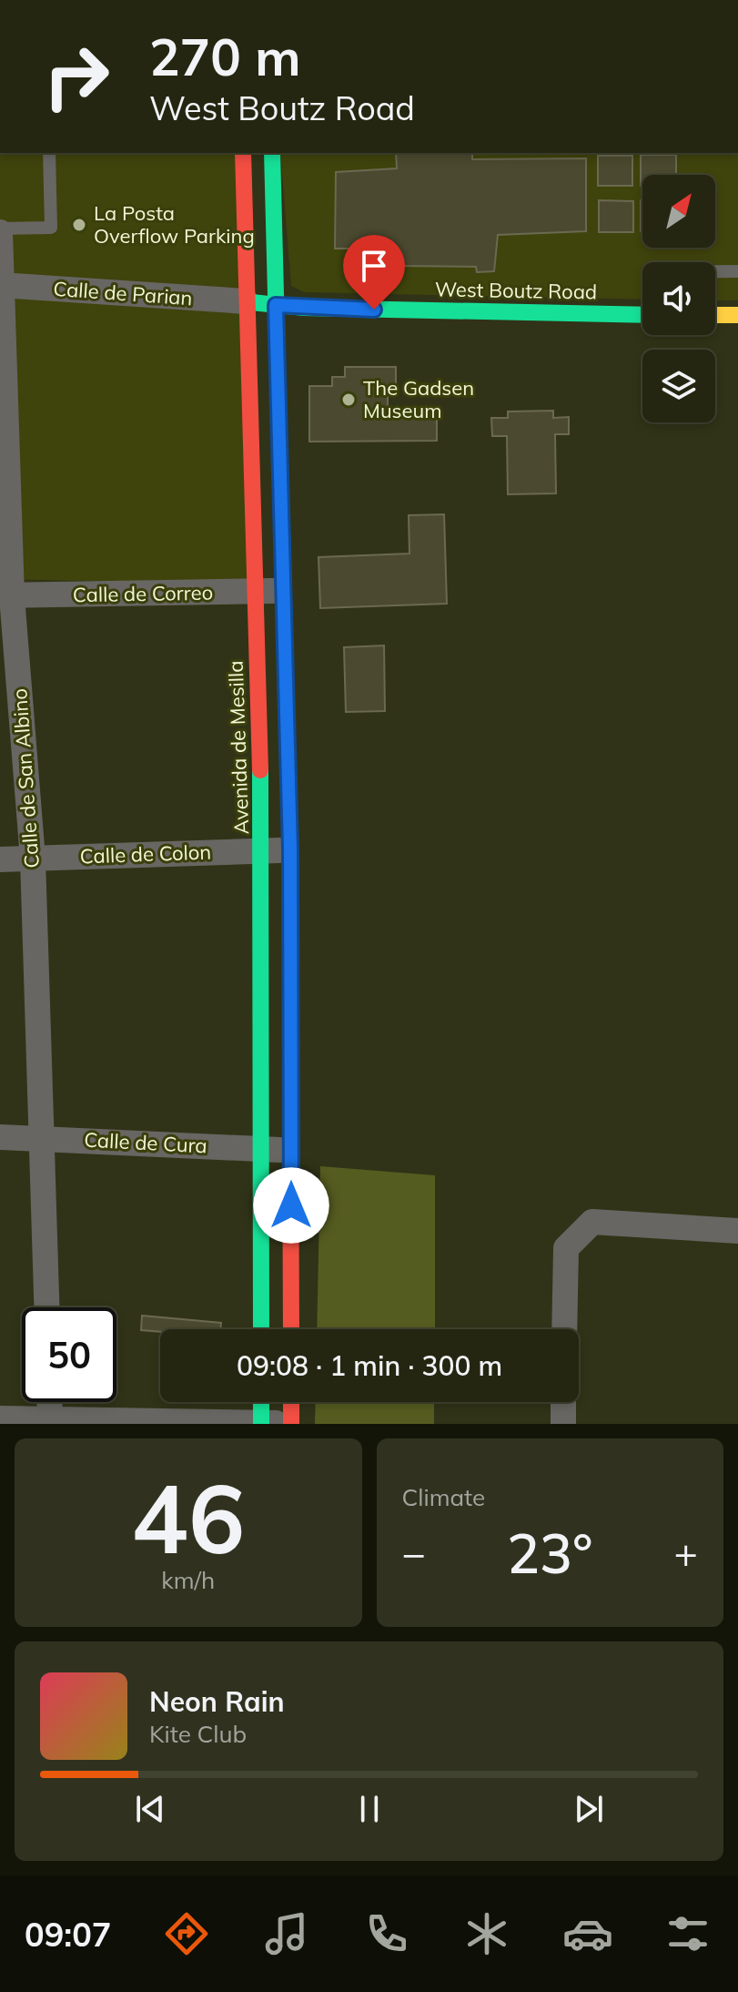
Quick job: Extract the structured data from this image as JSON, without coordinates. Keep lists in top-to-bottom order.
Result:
{
  "streets": {
    "main road": ["West Boutz Road", "Avenida de Mesilla"],
    "street": [
      "Calle de Parian",
      "Calle de Correo",
      "Calle de San Albino",
      "Calle de Colon",
      "Calle de Cura"
    ]
  },
  "crossings": [
    ["West Boutz Road", "Calle de Parian"],
    ["West Boutz Road", "Avenida de Mesilla"],
    ["Calle de Parian", "Avenida de Mesilla"],
    ["Calle de Parian", "Calle de San Albino"],
    ["Calle de Correo", "Avenida de Mesilla"],
    ["Calle de Correo", "Calle de San Albino"],
    ["Avenida de Mesilla", "Calle de Colon"],
    ["Avenida de Mesilla", "Calle de Cura"],
    ["Calle de San Albino", "Calle de Colon"],
    ["Calle de San Albino", "Calle de Cura"]
  ],
  "places": ["La Posta Overflow Parking", "The Gadsen Museum"],
  "north": "top right",
  "page": {
    "turn": ["270 m", "West Boutz Road"],
    "limit": "50",
    "trip": "09:08 · 1 min · 300 m",
    "tile": [
      ["46", "km/h"],
      "Climate"
    ],
    "heat": ["−", "23°", "+"],
    "song": ["Neon Rain", "Kite Club"],
    "tabs": "09:07"
  }
}
